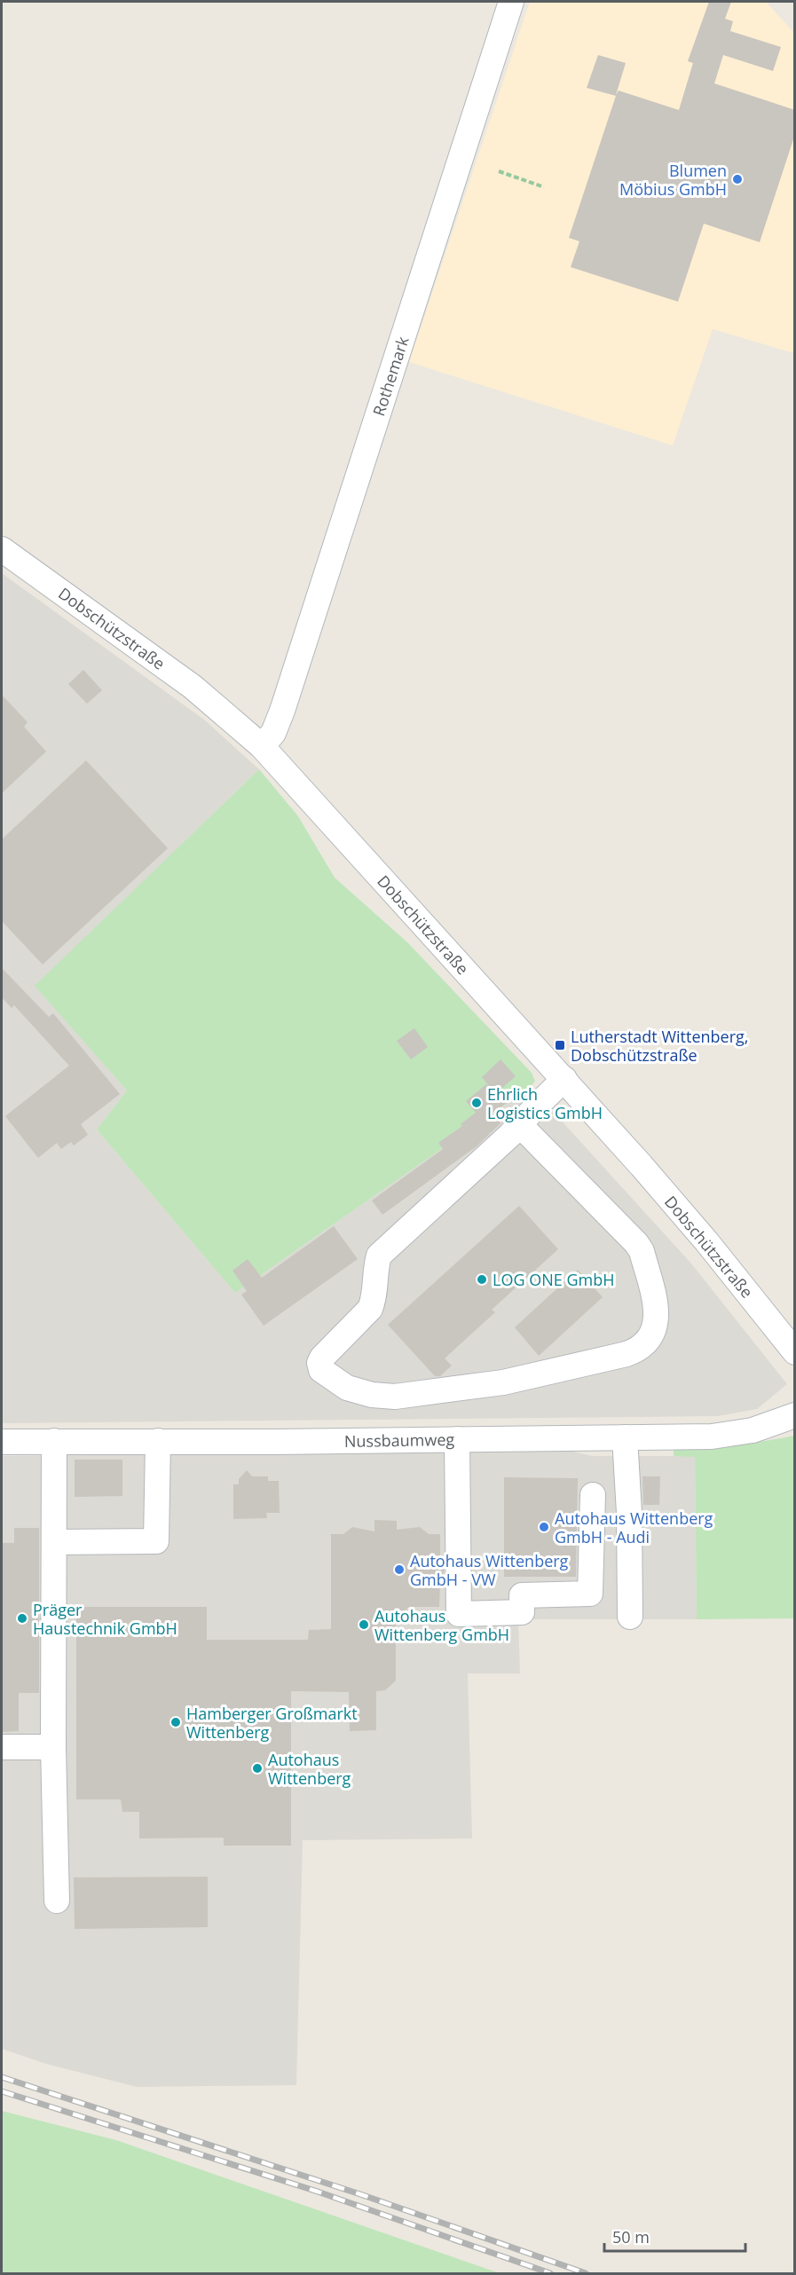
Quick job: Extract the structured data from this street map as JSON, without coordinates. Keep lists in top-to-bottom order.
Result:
{
  "streets": {
    "street": ["Rothemark", "Dobschützstraße", "Nussbaumweg"]
  },
  "crossings": [
    ["Rothemark", "Dobschützstraße"]
  ],
  "places": {
    "other": [
      "Blumen Möbius GmbH",
      "Ehrlich Logistics GmbH",
      "LOG ONE GmbH",
      "Autohaus Wittenberg GmbH - Audi",
      "Autohaus Wittenberg GmbH - VW",
      "Präger Haustechnik GmbH",
      "Autohaus Wittenberg GmbH",
      "Hamberger Großmarkt Wittenberg",
      "Autohaus Wittenberg"
    ],
    "transit": ["Lutherstadt Wittenberg, Dobschützstraße"]
  },
  "scale_bar": "50 m"
}
